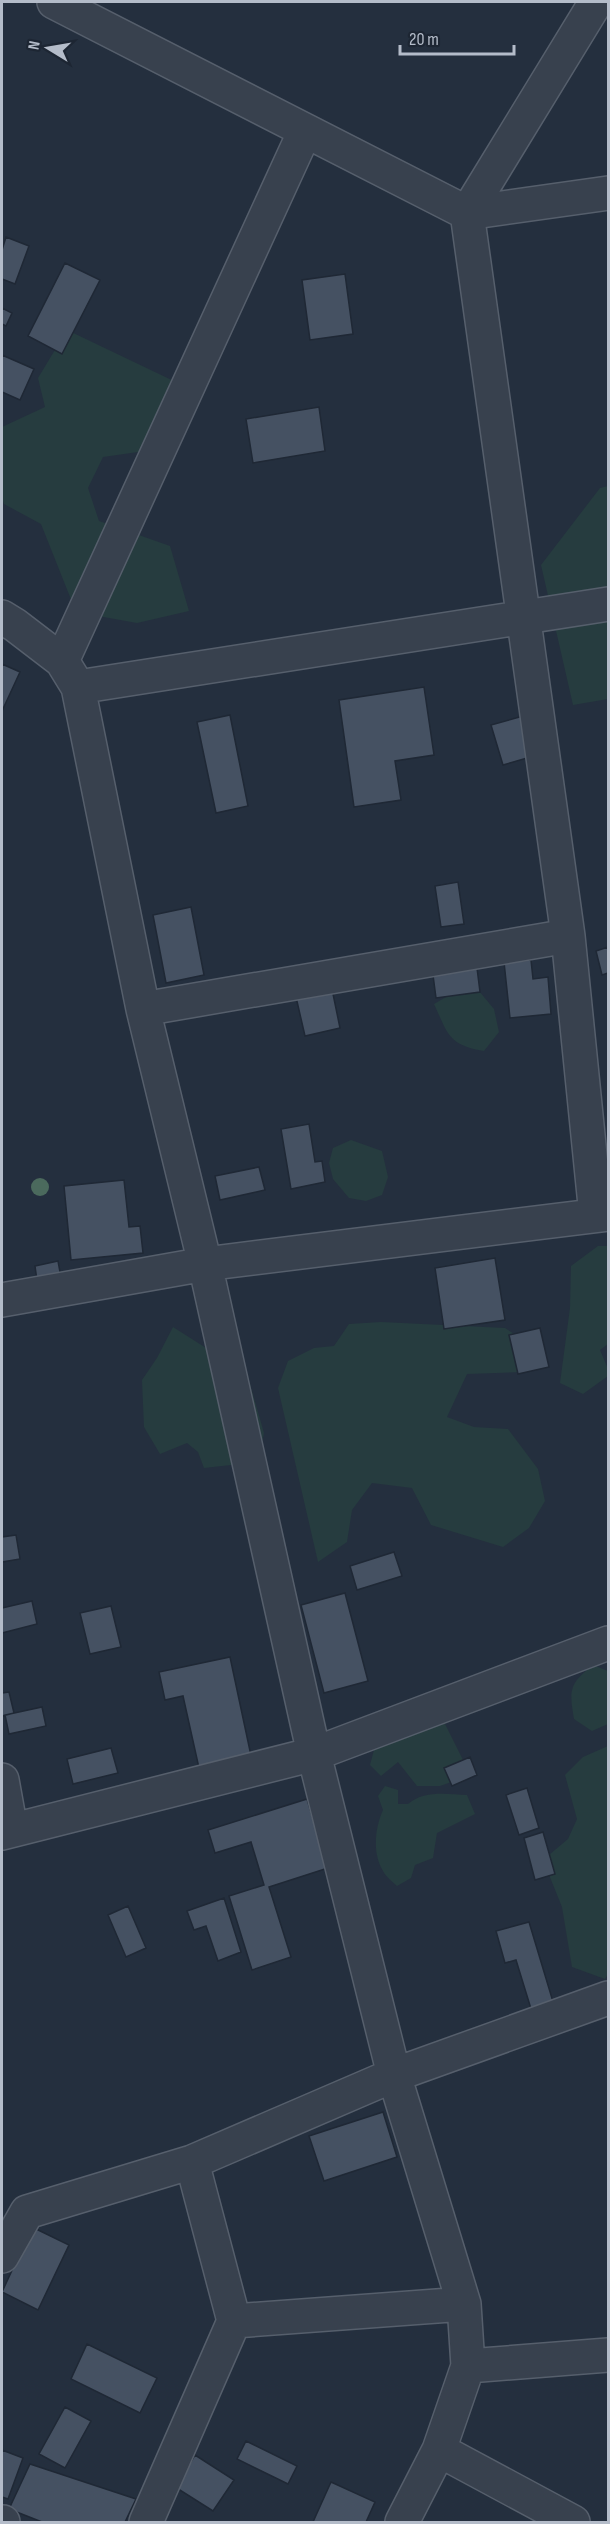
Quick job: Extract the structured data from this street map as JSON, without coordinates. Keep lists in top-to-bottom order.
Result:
{
  "scale_bar": "20 m",
  "north": "left"
}
